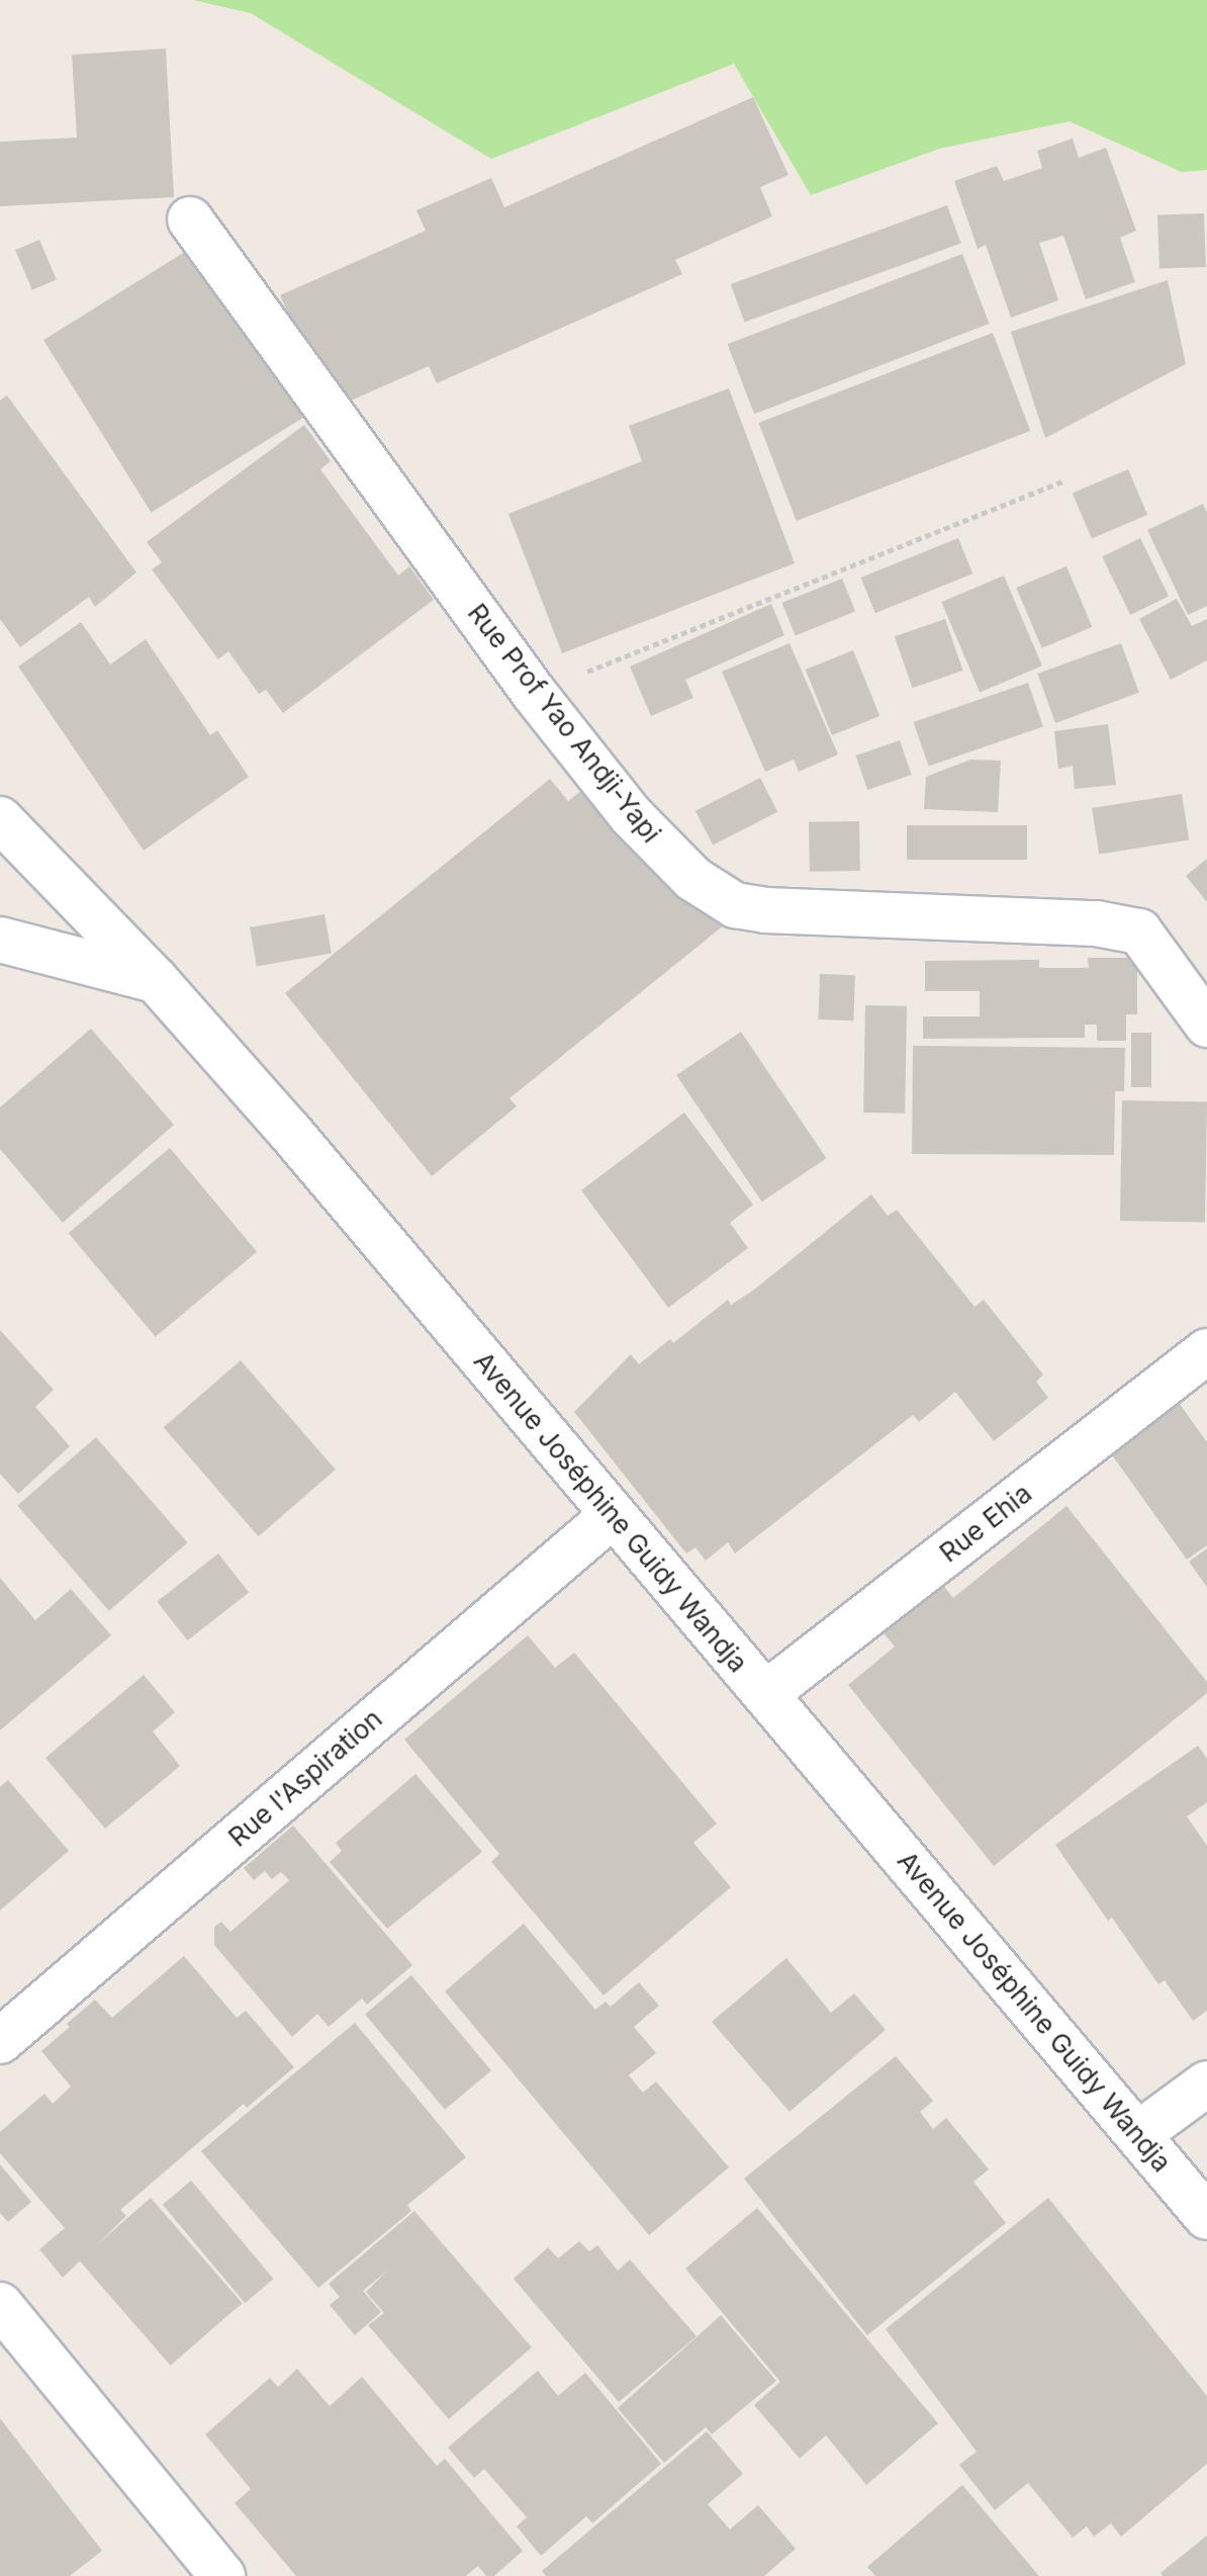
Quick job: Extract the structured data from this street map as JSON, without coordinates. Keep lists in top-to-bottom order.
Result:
{
  "streets": {
    "street": [
      "Rue Prof Yao Andji-Yapi",
      "Avenue Joséphine Guidy Wandja",
      "Rue Ehia",
      "Rue l'Aspiration"
    ]
  },
  "crossings": [
    ["Avenue Joséphine Guidy Wandja", "Rue Ehia"],
    ["Avenue Joséphine Guidy Wandja", "Rue l'Aspiration"]
  ]
}
